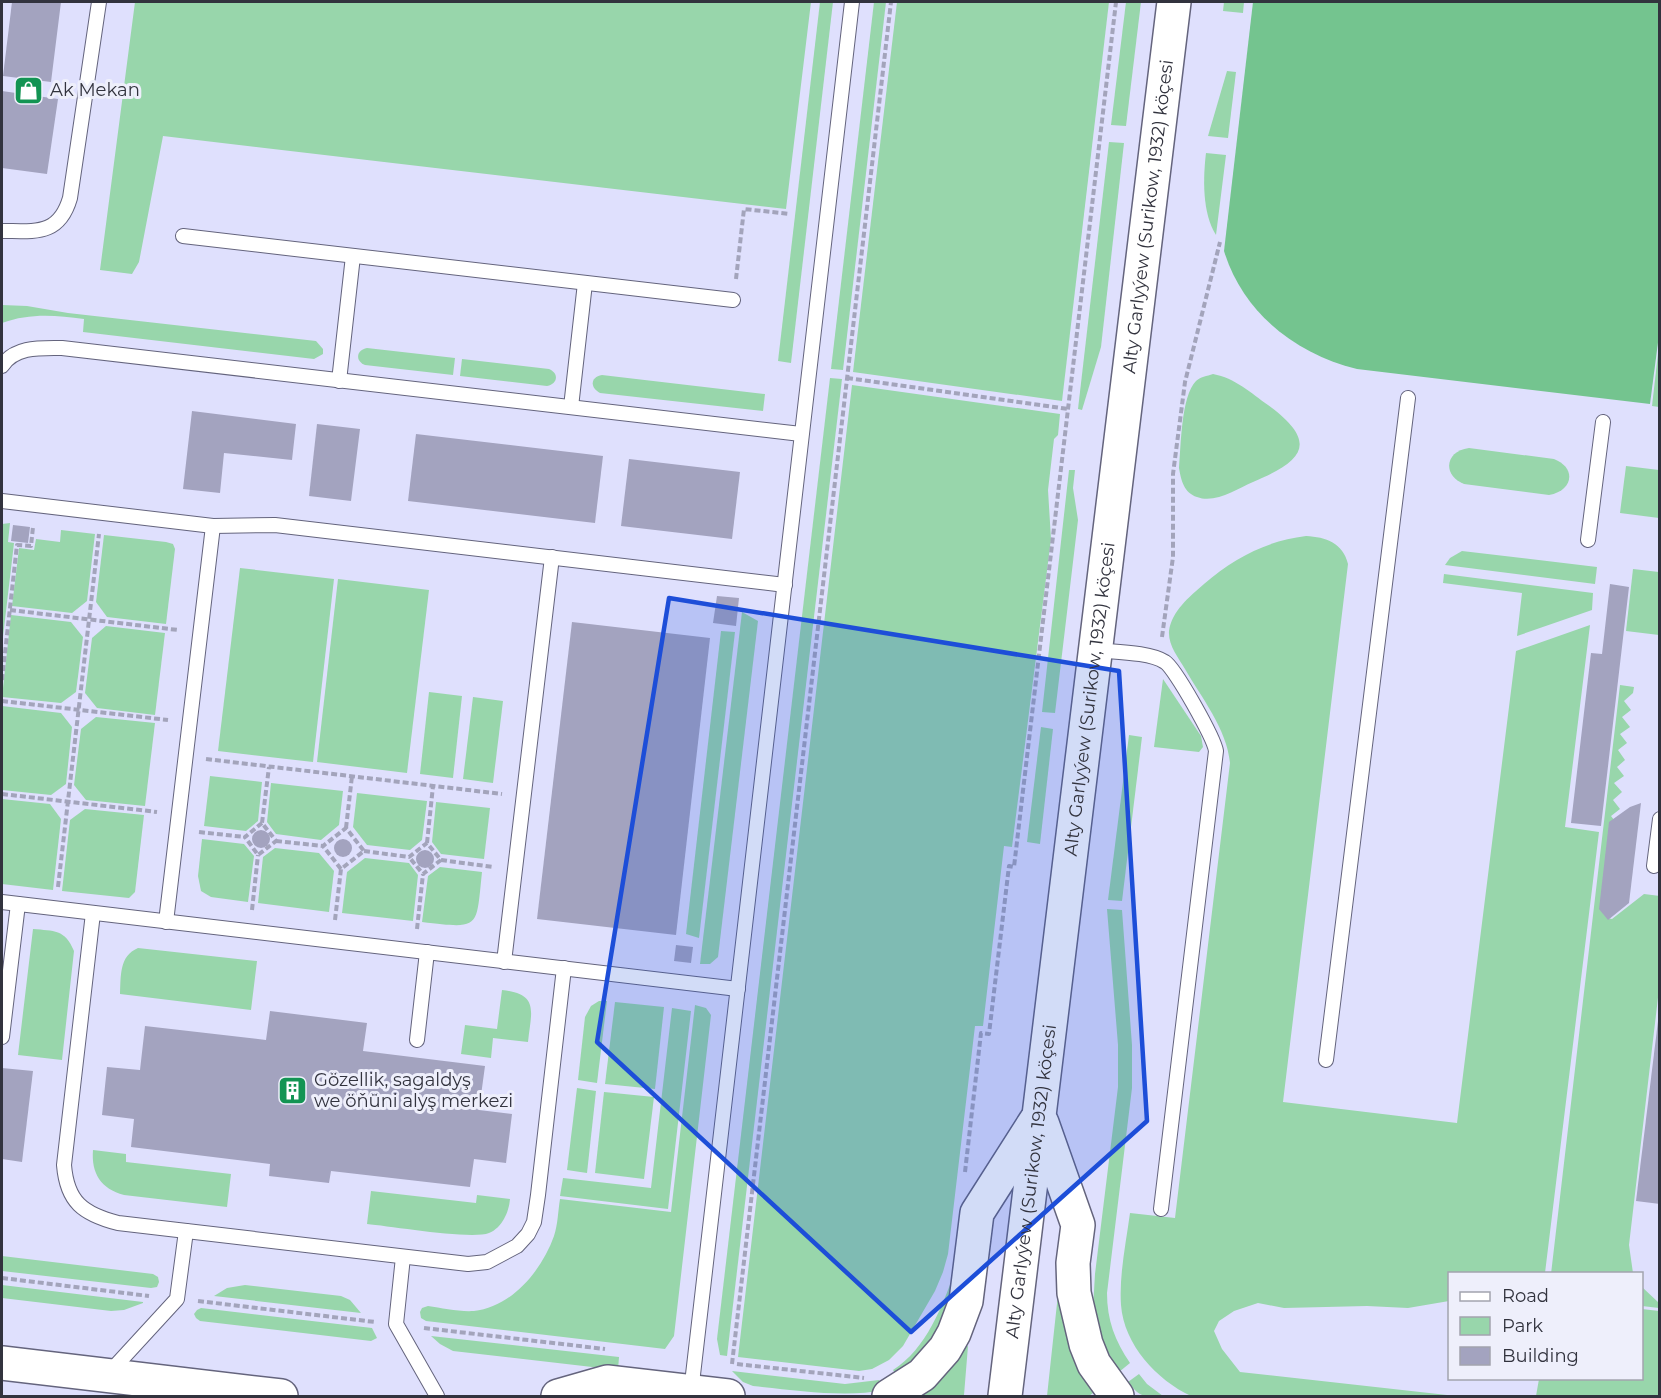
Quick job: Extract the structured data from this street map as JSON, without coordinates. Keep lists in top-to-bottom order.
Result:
{
  "streets": {
    "street": ["Alty Garlyýew (Surikow, 1932) köçesi"]
  },
  "places": {
    "shop": ["Ak Mekan"],
    "building": ["Gözellik, sagaldyş we öňüni alyş merkezi"]
  },
  "legend": ["Road", "Park", "Building"]
}
